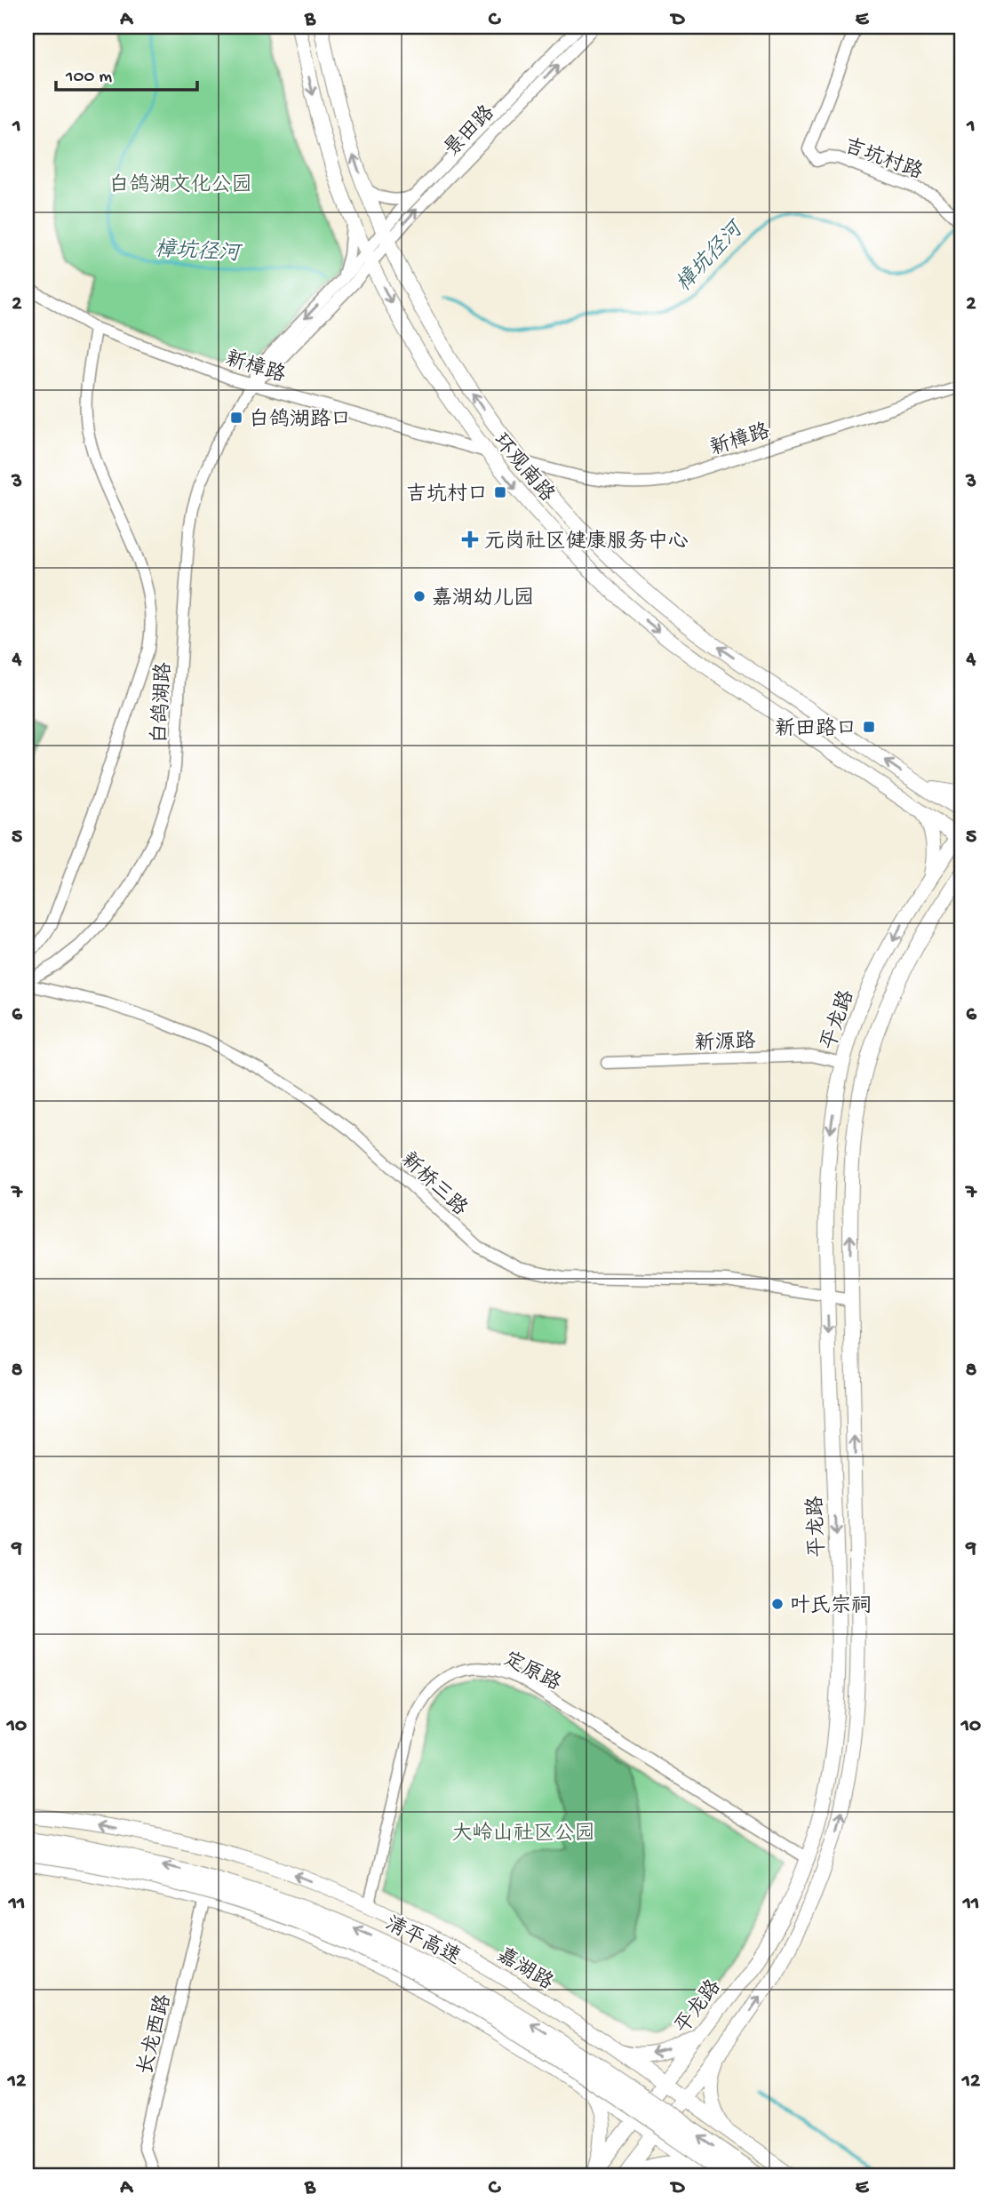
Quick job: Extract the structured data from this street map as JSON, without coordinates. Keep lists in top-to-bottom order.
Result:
{
  "streets": {
    "highway": ["清平高速"],
    "main road": ["环观南路", "平龙路", "嘉湖路"],
    "street": [
      "景田路",
      "吉坑村路",
      "新樟路",
      "白鸽湖路",
      "新源路",
      "新桥三路",
      "定原路",
      "长龙西路"
    ]
  },
  "crossings": [
    ["景田路", "环观南路"],
    ["景田路", "白鸽湖路"],
    ["新樟路", "环观南路"],
    ["新樟路", "白鸽湖路"],
    ["环观南路", "白鸽湖路"],
    ["环观南路", "平龙路"],
    ["白鸽湖路", "新桥三路"],
    ["平龙路", "新源路"],
    ["平龙路", "新桥三路"],
    ["平龙路", "定原路"],
    ["平龙路", "嘉湖路"],
    ["定原路", "嘉湖路"]
  ],
  "water": ["樟坑径河"],
  "parks": ["白鸽湖文化公园", "大岭山社区公园"],
  "places": {
    "transit": ["白鸽湖路口", "吉坑村口", "新田路口"],
    "health": ["元岗社区健康服务中心"],
    "other": ["嘉湖幼儿园", "叶氏宗祠"]
  },
  "scale_bar": "100 m",
  "grid": {
    "columns": [
      "A",
      "B",
      "C",
      "D",
      "E"
    ],
    "rows": [
      "1",
      "2",
      "3",
      "4",
      "5",
      "6",
      "7",
      "8",
      "9",
      "10",
      "11",
      "12"
    ]
  }
}
